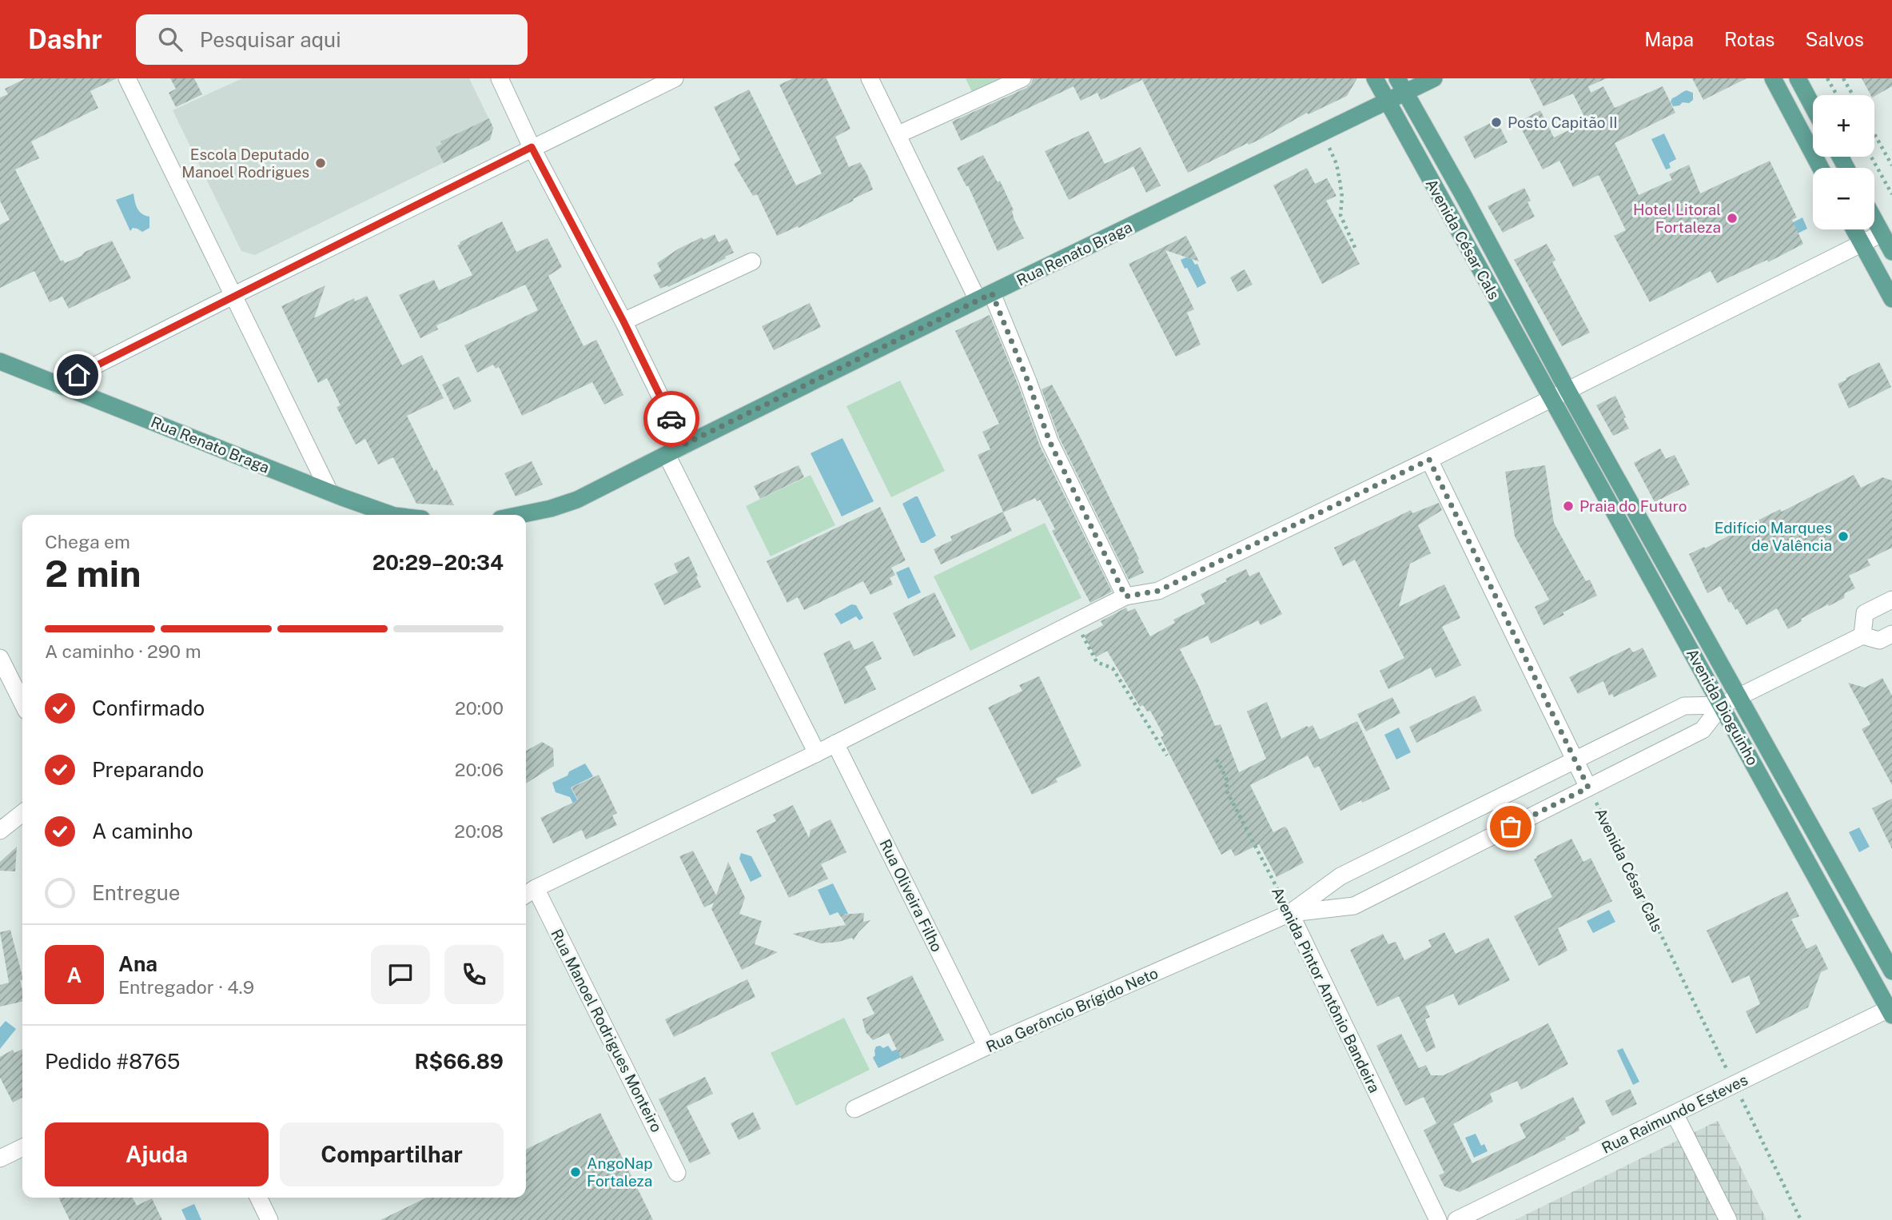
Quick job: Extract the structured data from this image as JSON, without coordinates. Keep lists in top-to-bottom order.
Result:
{
  "streets": {
    "main road": ["Avenida César Cals", "Rua Renato Braga", "Avenida Dioguinho"],
    "street": [
      "Rua Oliveira Filho",
      "Avenida Pintor Antônio Bandeira",
      "Rua Gerôncio Brígido Neto",
      "Rua Manoel Rodrigues Monteiro",
      "Rua Raimundo Esteves"
    ]
  },
  "crossings": [
    ["Avenida César Cals", "Rua Renato Braga"],
    ["Avenida César Cals", "Avenida Dioguinho"],
    ["Avenida César Cals", "Rua Gerôncio Brígido Neto"],
    ["Avenida César Cals", "Rua Raimundo Esteves"],
    ["Avenida Dioguinho", "Rua Gerôncio Brígido Neto"],
    ["Avenida Dioguinho", "Rua Raimundo Esteves"],
    ["Rua Oliveira Filho", "Rua Gerôncio Brígido Neto"],
    ["Avenida Pintor Antônio Bandeira", "Rua Gerôncio Brígido Neto"]
  ],
  "places": [
    "Posto Capitão II",
    "Escola Deputado Manoel Rodrigues",
    "Hotel Litoral Fortaleza",
    "Praia do Futuro",
    "Edifício Marques de Valência",
    "AngoNap Fortaleza"
  ],
  "page": {
    "header": "Dashr",
    "search": "Pesquisar aqui",
    "nav": ["Mapa", "Rotas", "Salvos"],
    "map_buttons": ["+", "−"],
    "heading": ["2 min", "Chega em", "20:29–20:34"],
    "panel": [
      "Ana",
      "Entregador · 4.9",
      "Pedido #8765",
      "R$66.89"
    ],
    "bar": "A caminho · 290 m",
    "list": [
      ["Confirmado", "20:00"],
      ["Preparando", "20:06"],
      ["A caminho", "20:08"],
      "Entregue"
    ],
    "round": "A",
    "buttons": ["Ajuda", "Compartilhar"]
  }
}
